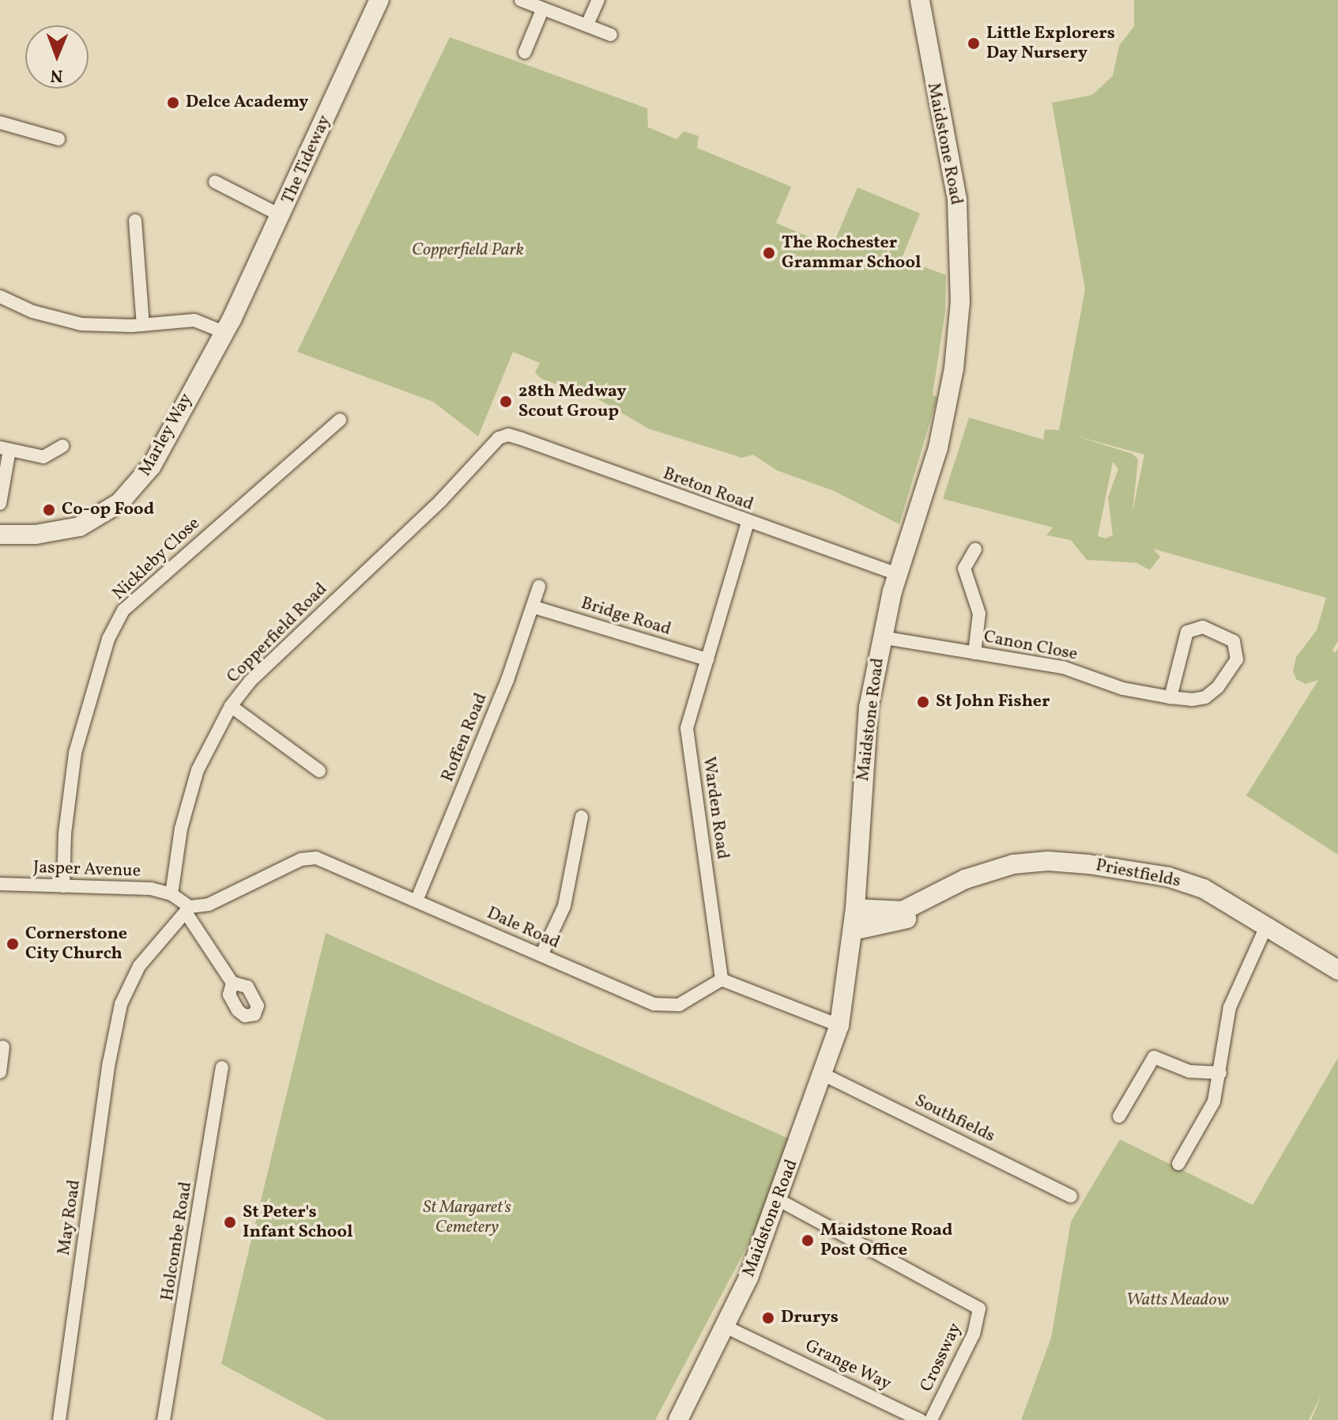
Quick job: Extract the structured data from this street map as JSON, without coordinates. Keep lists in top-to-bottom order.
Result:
{
  "streets": {
    "main road": [
      "Maidstone Road",
      "The Tideway",
      "Marley Way",
      "Priestfields"
    ],
    "street": [
      "Breton Road",
      "Nickleby Close",
      "Bridge Road",
      "Copperfield Road",
      "Canon Close",
      "Roffen Road",
      "Warden Road",
      "Jasper Avenue",
      "Dale Road",
      "Southfields",
      "May Road",
      "Holcombe Road",
      "Crossway",
      "Grange Way"
    ]
  },
  "crossings": [
    ["Maidstone Road", "Breton Road"],
    ["Maidstone Road", "Canon Close"],
    ["Maidstone Road", "Priestfields"],
    ["Maidstone Road", "Southfields"],
    ["Maidstone Road", "Crossway"],
    ["Maidstone Road", "Grange Way"],
    ["The Tideway", "Marley Way"],
    ["Breton Road", "Copperfield Road"],
    ["Breton Road", "Warden Road"],
    ["Nickleby Close", "Jasper Avenue"],
    ["Bridge Road", "Roffen Road"],
    ["Bridge Road", "Warden Road"],
    ["Copperfield Road", "Jasper Avenue"],
    ["Roffen Road", "Dale Road"],
    ["Warden Road", "Dale Road"],
    ["Dale Road", "May Road"]
  ],
  "parks": ["Copperfield Park", "St Margaret's Cemetery", "Watts Meadow"],
  "places": [
    "Little Explorers Day Nursery",
    "Delce Academy",
    "The Rochester Grammar School",
    "28th Medway Scout Group",
    "Co-op Food",
    "St John Fisher",
    "Cornerstone City Church",
    "St Peter's Infant School",
    "Maidstone Road Post Office",
    "Drurys"
  ],
  "north": "bottom"
}
